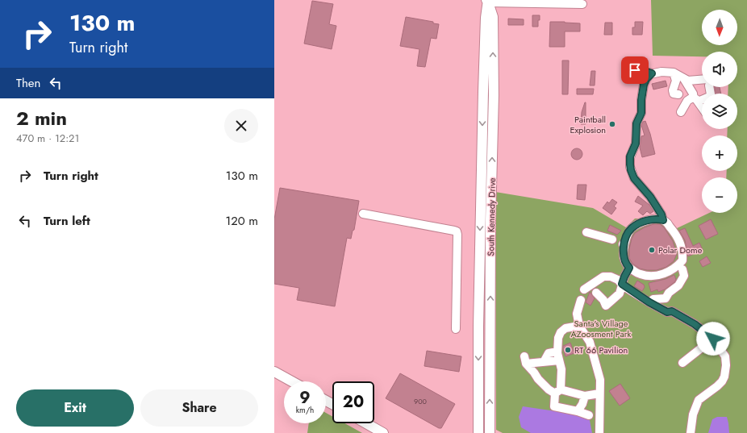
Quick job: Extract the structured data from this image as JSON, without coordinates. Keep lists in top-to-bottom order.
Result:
{
  "streets": {
    "main road": ["South Kennedy Drive"]
  },
  "parks": ["Santa's Village AZoosment Park"],
  "places": ["Paintball Explosion", "Polar Dome", "RT 66 Pavilion"],
  "house_numbers": ["900"],
  "north": "bottom",
  "page": {
    "turn": ["130 m", "Turn right"],
    "map_buttons": ["+", "−"],
    "then": "Then",
    "heading": ["2 min", "470 m · 12:21"],
    "list": [
      {
        "name": "Turn right",
        "value": "130 m"
      },
      {
        "name": "Turn left",
        "value": "120 m"
      }
    ],
    "speed": "9 km/h",
    "limit": "20",
    "buttons": ["Exit", "Share"]
  }
}
